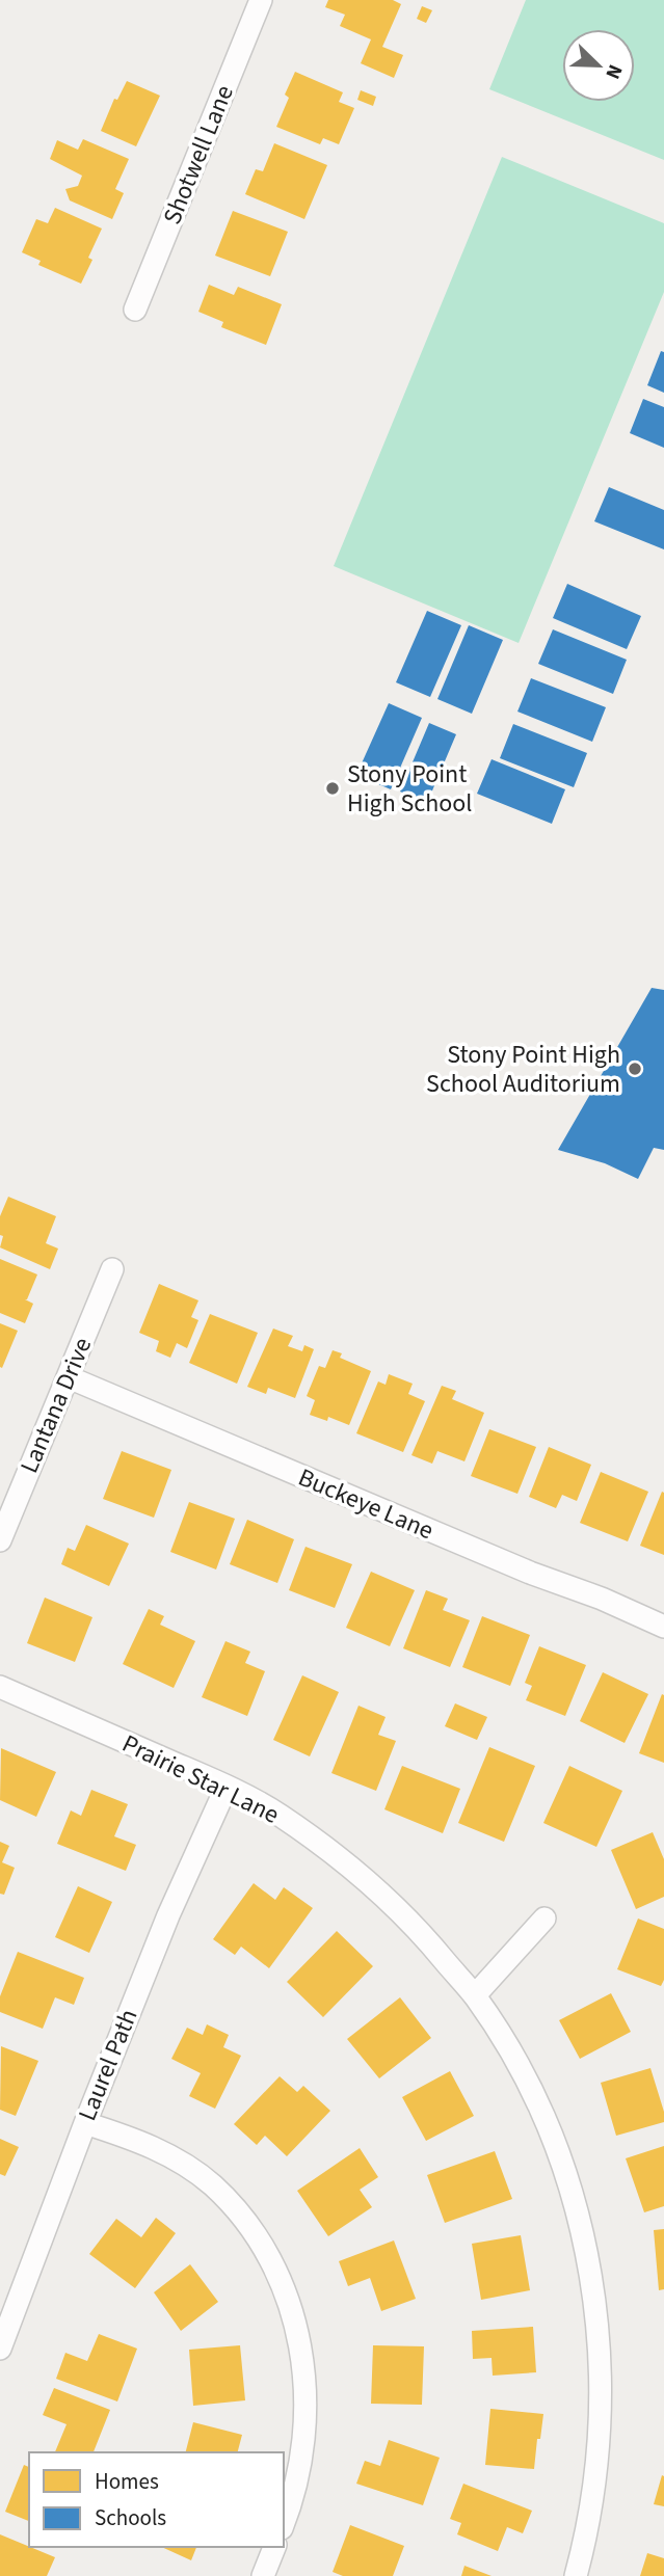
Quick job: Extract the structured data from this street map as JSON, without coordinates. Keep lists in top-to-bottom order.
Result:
{
  "streets": {
    "street": [
      "Shotwell Lane",
      "Lantana Drive",
      "Buckeye Lane",
      "Prairie Star Lane",
      "Laurel Path"
    ]
  },
  "crossings": [
    ["Lantana Drive", "Buckeye Lane"],
    ["Prairie Star Lane", "Laurel Path"]
  ],
  "places": ["Stony Point High School", "Stony Point High School Auditorium"],
  "legend": ["Homes", "Schools"],
  "north": "bottom right"
}
